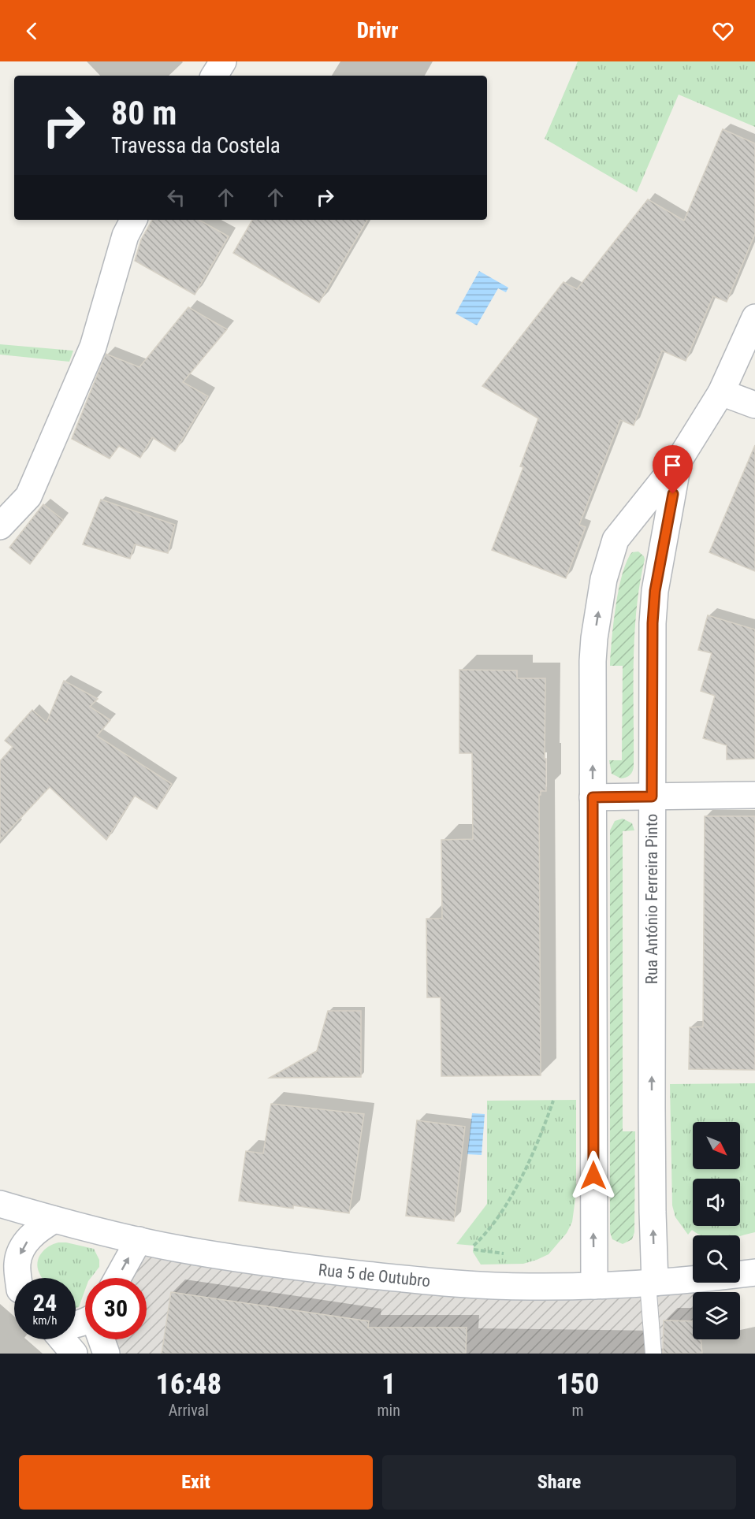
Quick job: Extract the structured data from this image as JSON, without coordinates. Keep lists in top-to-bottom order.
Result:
{
  "streets": {
    "street": ["Rua António Ferreira Pinto", "Rua 5 de Outubro"]
  },
  "crossings": [
    ["Rua António Ferreira Pinto", "Rua 5 de Outubro"]
  ],
  "one_way": ["Rua António Ferreira Pinto"],
  "north": "bottom right",
  "page": {
    "header": "Drivr",
    "turn": ["80 m", "Travessa da Costela"],
    "speed": "24 km/h",
    "limit": "30",
    "eta": [
      "16:48",
      "Arrival",
      "1",
      "min",
      "150",
      "m"
    ],
    "buttons": ["Exit", "Share"]
  }
}
